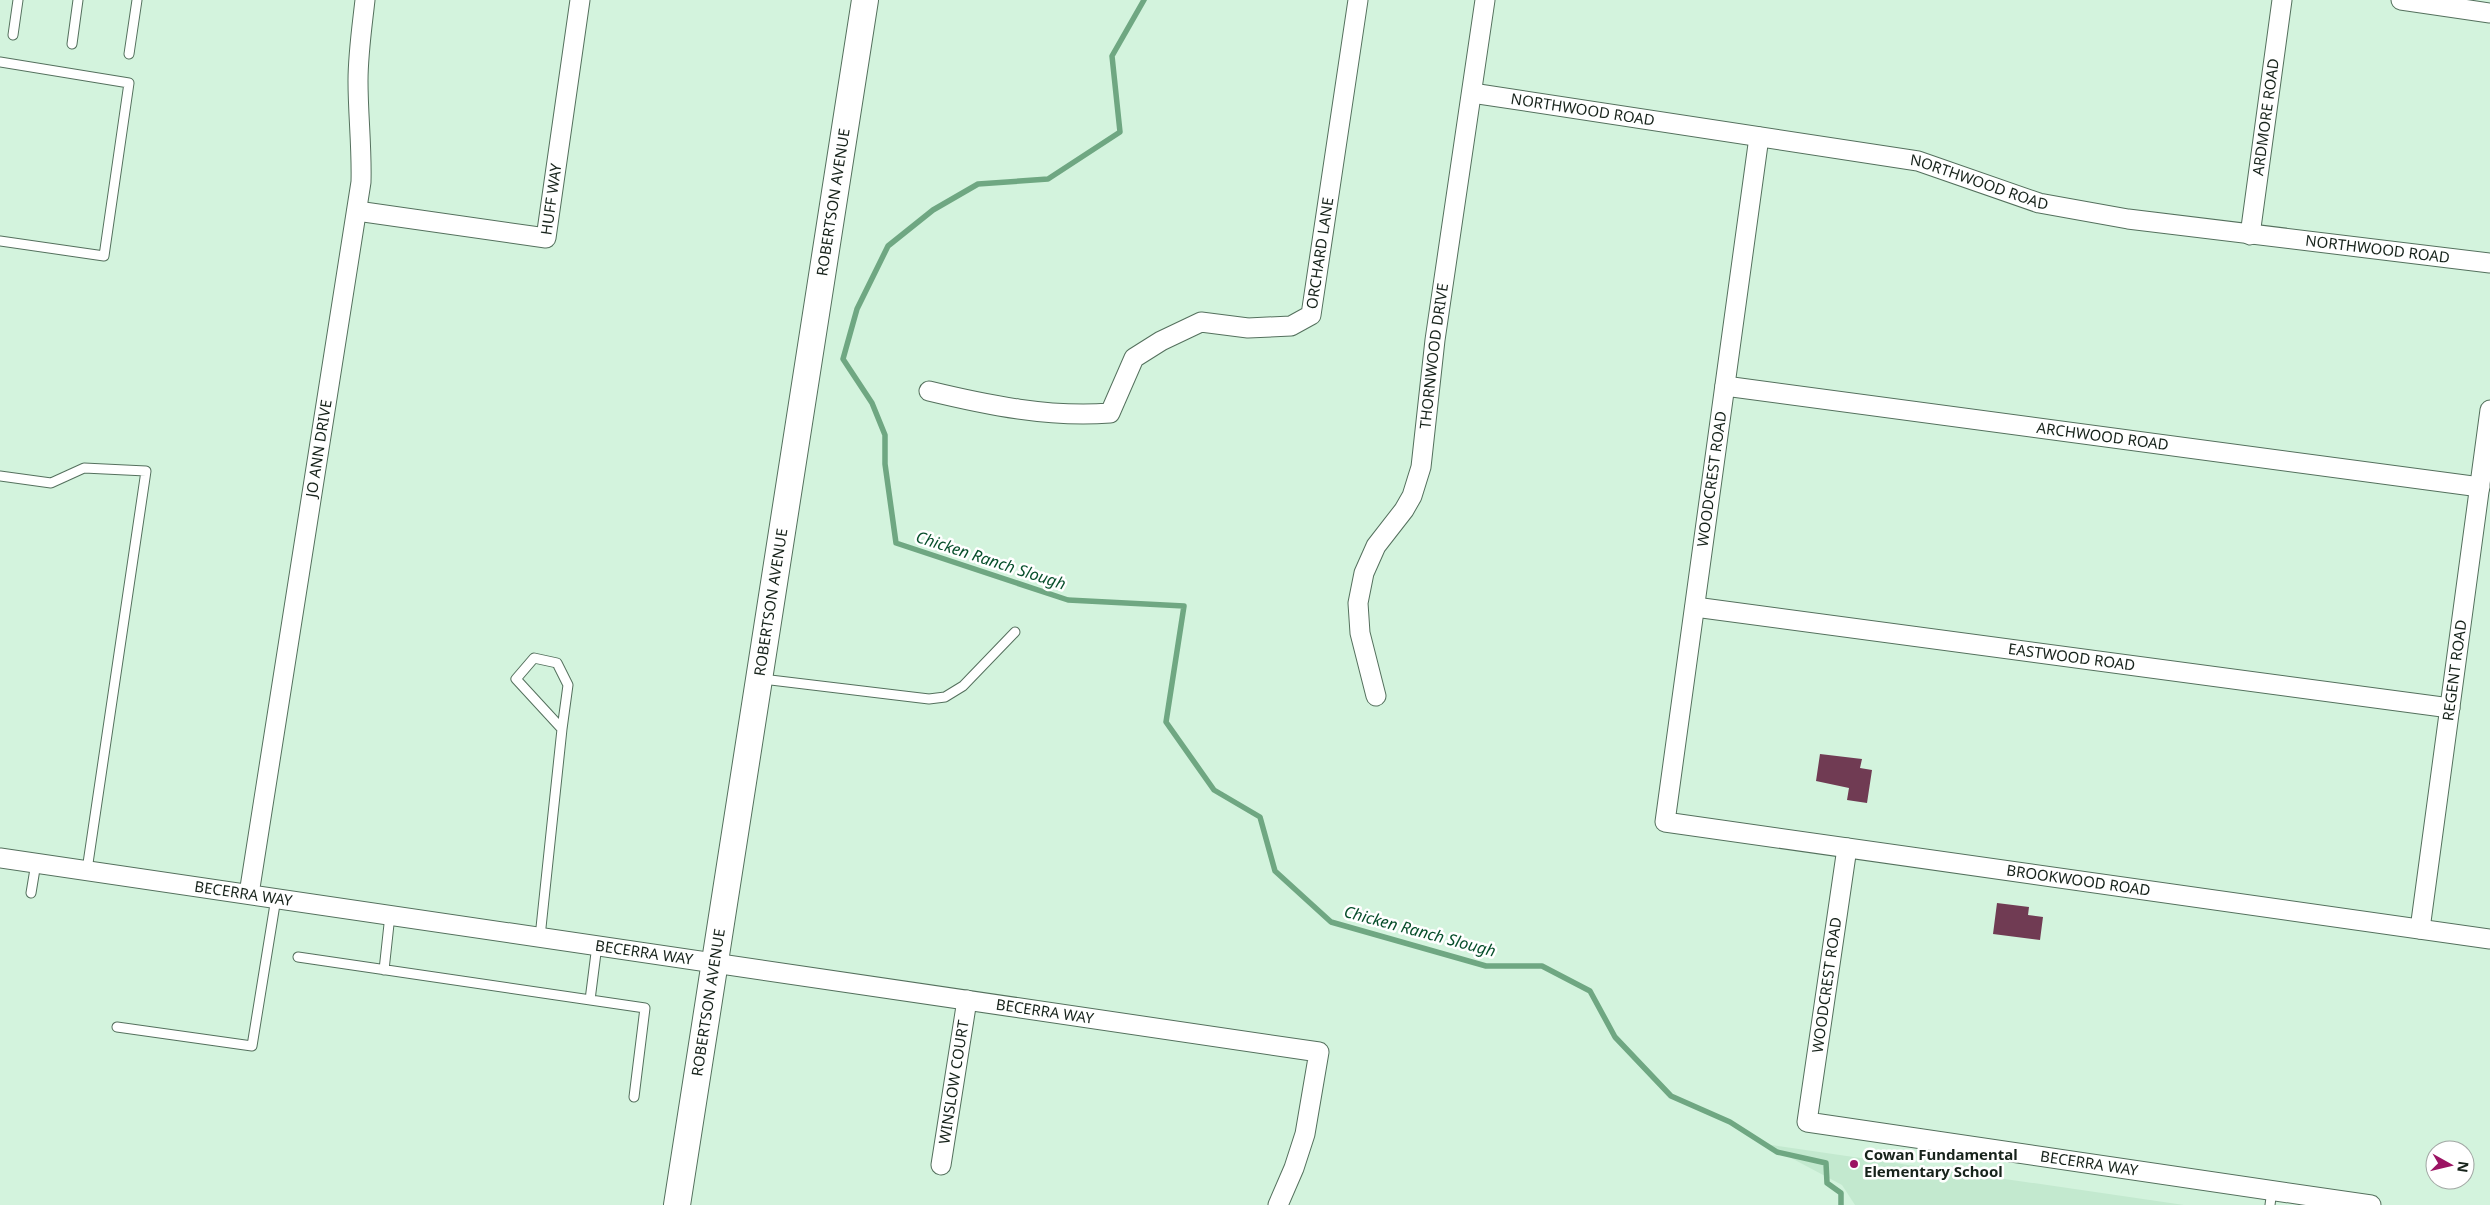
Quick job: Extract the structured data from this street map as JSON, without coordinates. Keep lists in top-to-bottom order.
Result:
{
  "streets": {
    "street": [
      "NORTHWOOD ROAD",
      "ARDMORE ROAD",
      "HUFF WAY",
      "ROBERTSON AVENUE",
      "ORCHARD LANE",
      "THORNWOOD DRIVE",
      "ARCHWOOD ROAD",
      "JO ANN DRIVE",
      "WOODCREST ROAD",
      "EASTWOOD ROAD",
      "REGENT ROAD",
      "BROOKWOOD ROAD",
      "BECERRA WAY",
      "WINSLOW COURT"
    ]
  },
  "crossings": [
    ["NORTHWOOD ROAD", "ARDMORE ROAD"],
    ["NORTHWOOD ROAD", "THORNWOOD DRIVE"],
    ["NORTHWOOD ROAD", "WOODCREST ROAD"],
    ["HUFF WAY", "JO ANN DRIVE"],
    ["ROBERTSON AVENUE", "BECERRA WAY"],
    ["ARCHWOOD ROAD", "WOODCREST ROAD"],
    ["ARCHWOOD ROAD", "REGENT ROAD"],
    ["JO ANN DRIVE", "BECERRA WAY"],
    ["WOODCREST ROAD", "EASTWOOD ROAD"],
    ["WOODCREST ROAD", "BROOKWOOD ROAD"],
    ["WOODCREST ROAD", "BECERRA WAY"],
    ["EASTWOOD ROAD", "REGENT ROAD"],
    ["REGENT ROAD", "BROOKWOOD ROAD"],
    ["BECERRA WAY", "WINSLOW COURT"]
  ],
  "water": ["Chicken Ranch Slough"],
  "places": ["Cowan Fundamental Elementary School"],
  "north": "right"
}
